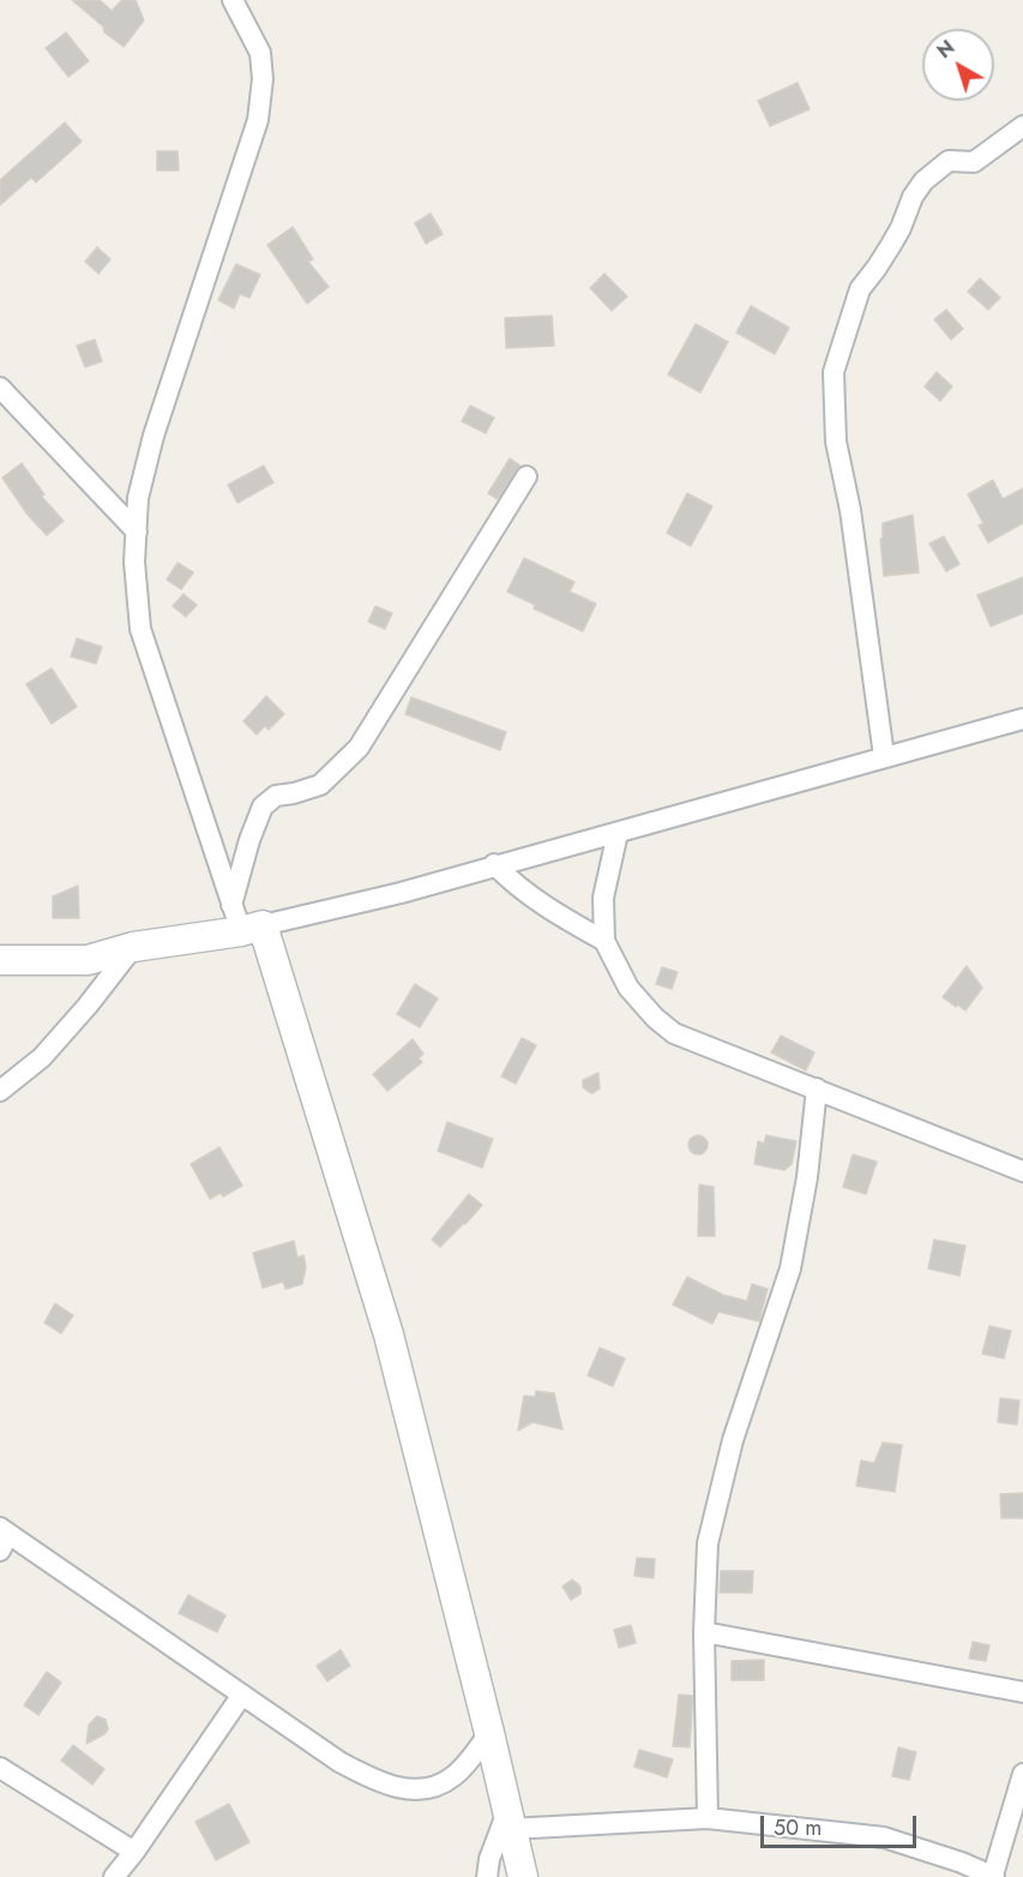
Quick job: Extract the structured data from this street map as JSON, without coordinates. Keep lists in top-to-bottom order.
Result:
{
  "scale_bar": "50 m",
  "north": "top left"
}
